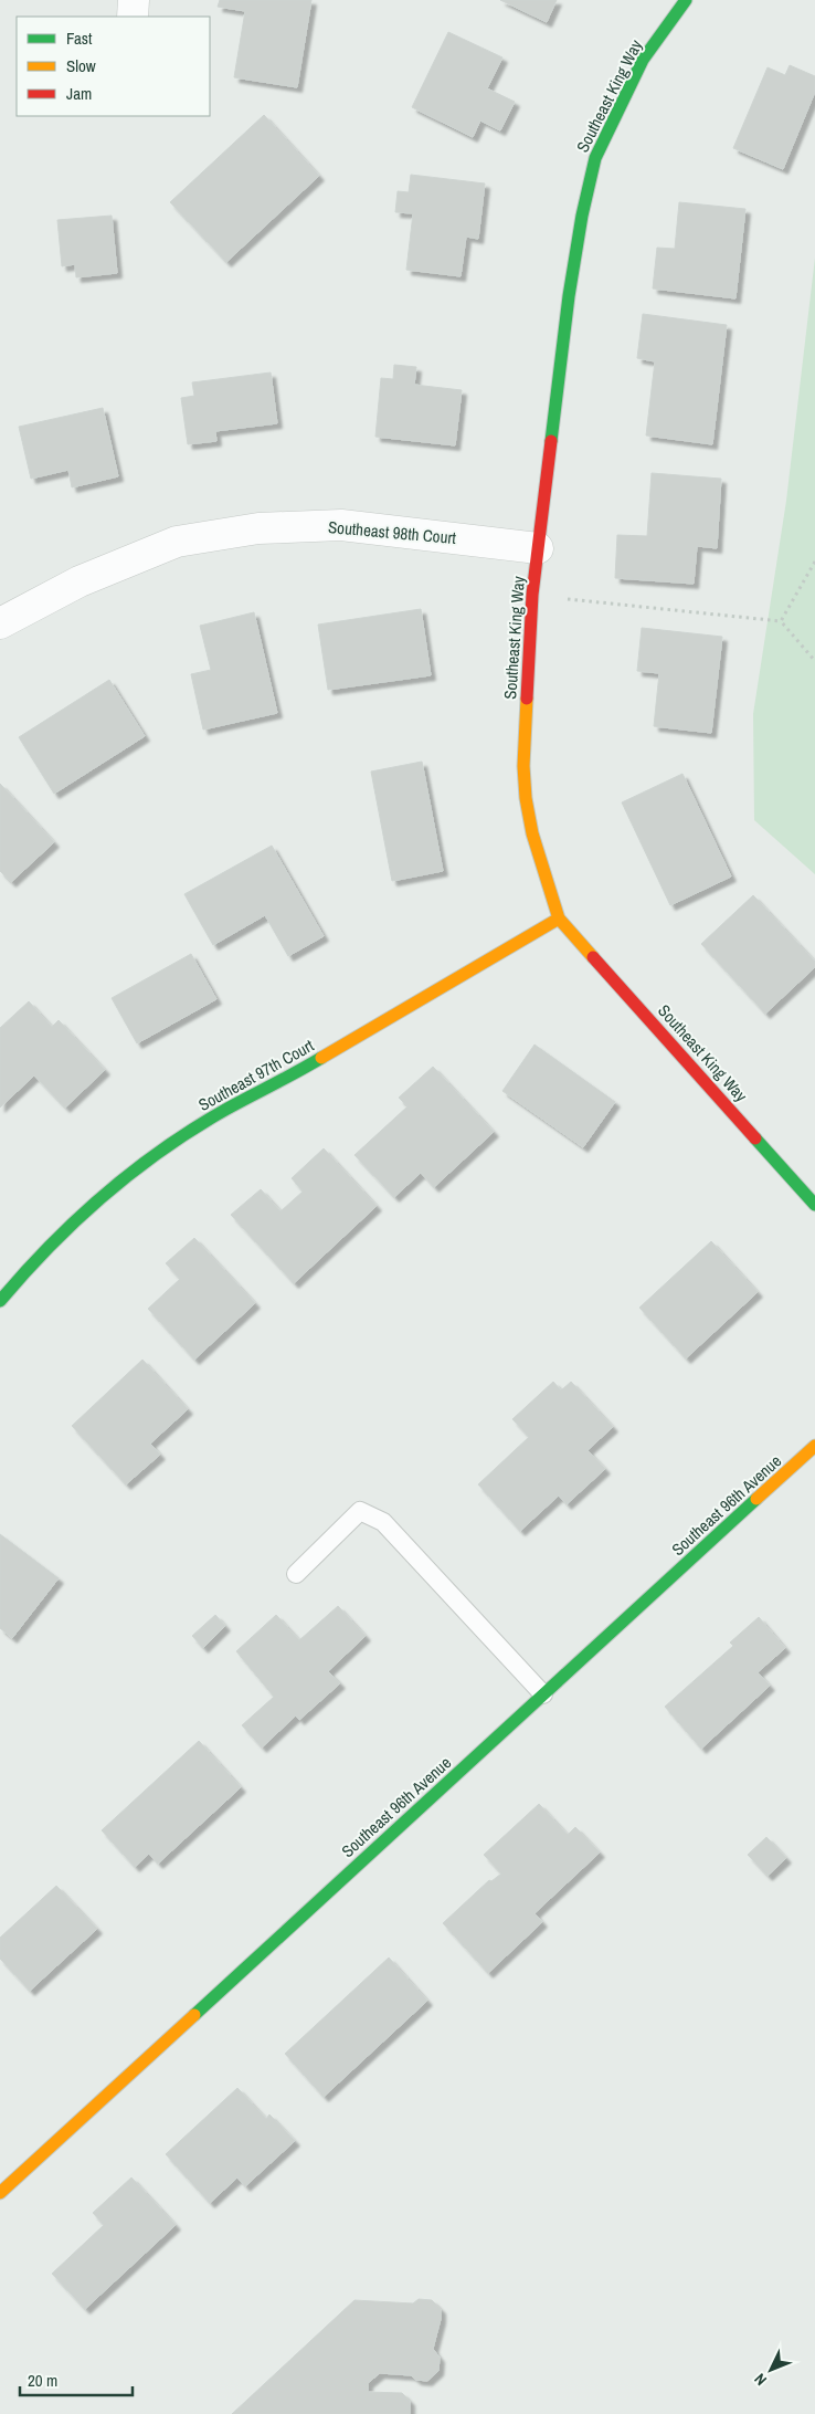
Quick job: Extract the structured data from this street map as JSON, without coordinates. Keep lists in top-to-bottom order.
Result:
{
  "streets": {
    "street": [
      "Southeast King Way",
      "Southeast 98th Court",
      "Southeast 97th Court",
      "Southeast 96th Avenue"
    ]
  },
  "crossings": [
    ["Southeast King Way", "Southeast 98th Court"],
    ["Southeast King Way", "Southeast 97th Court"]
  ],
  "legend": ["Fast", "Slow", "Jam"],
  "scale_bar": "20 m",
  "north": "bottom left"
}
